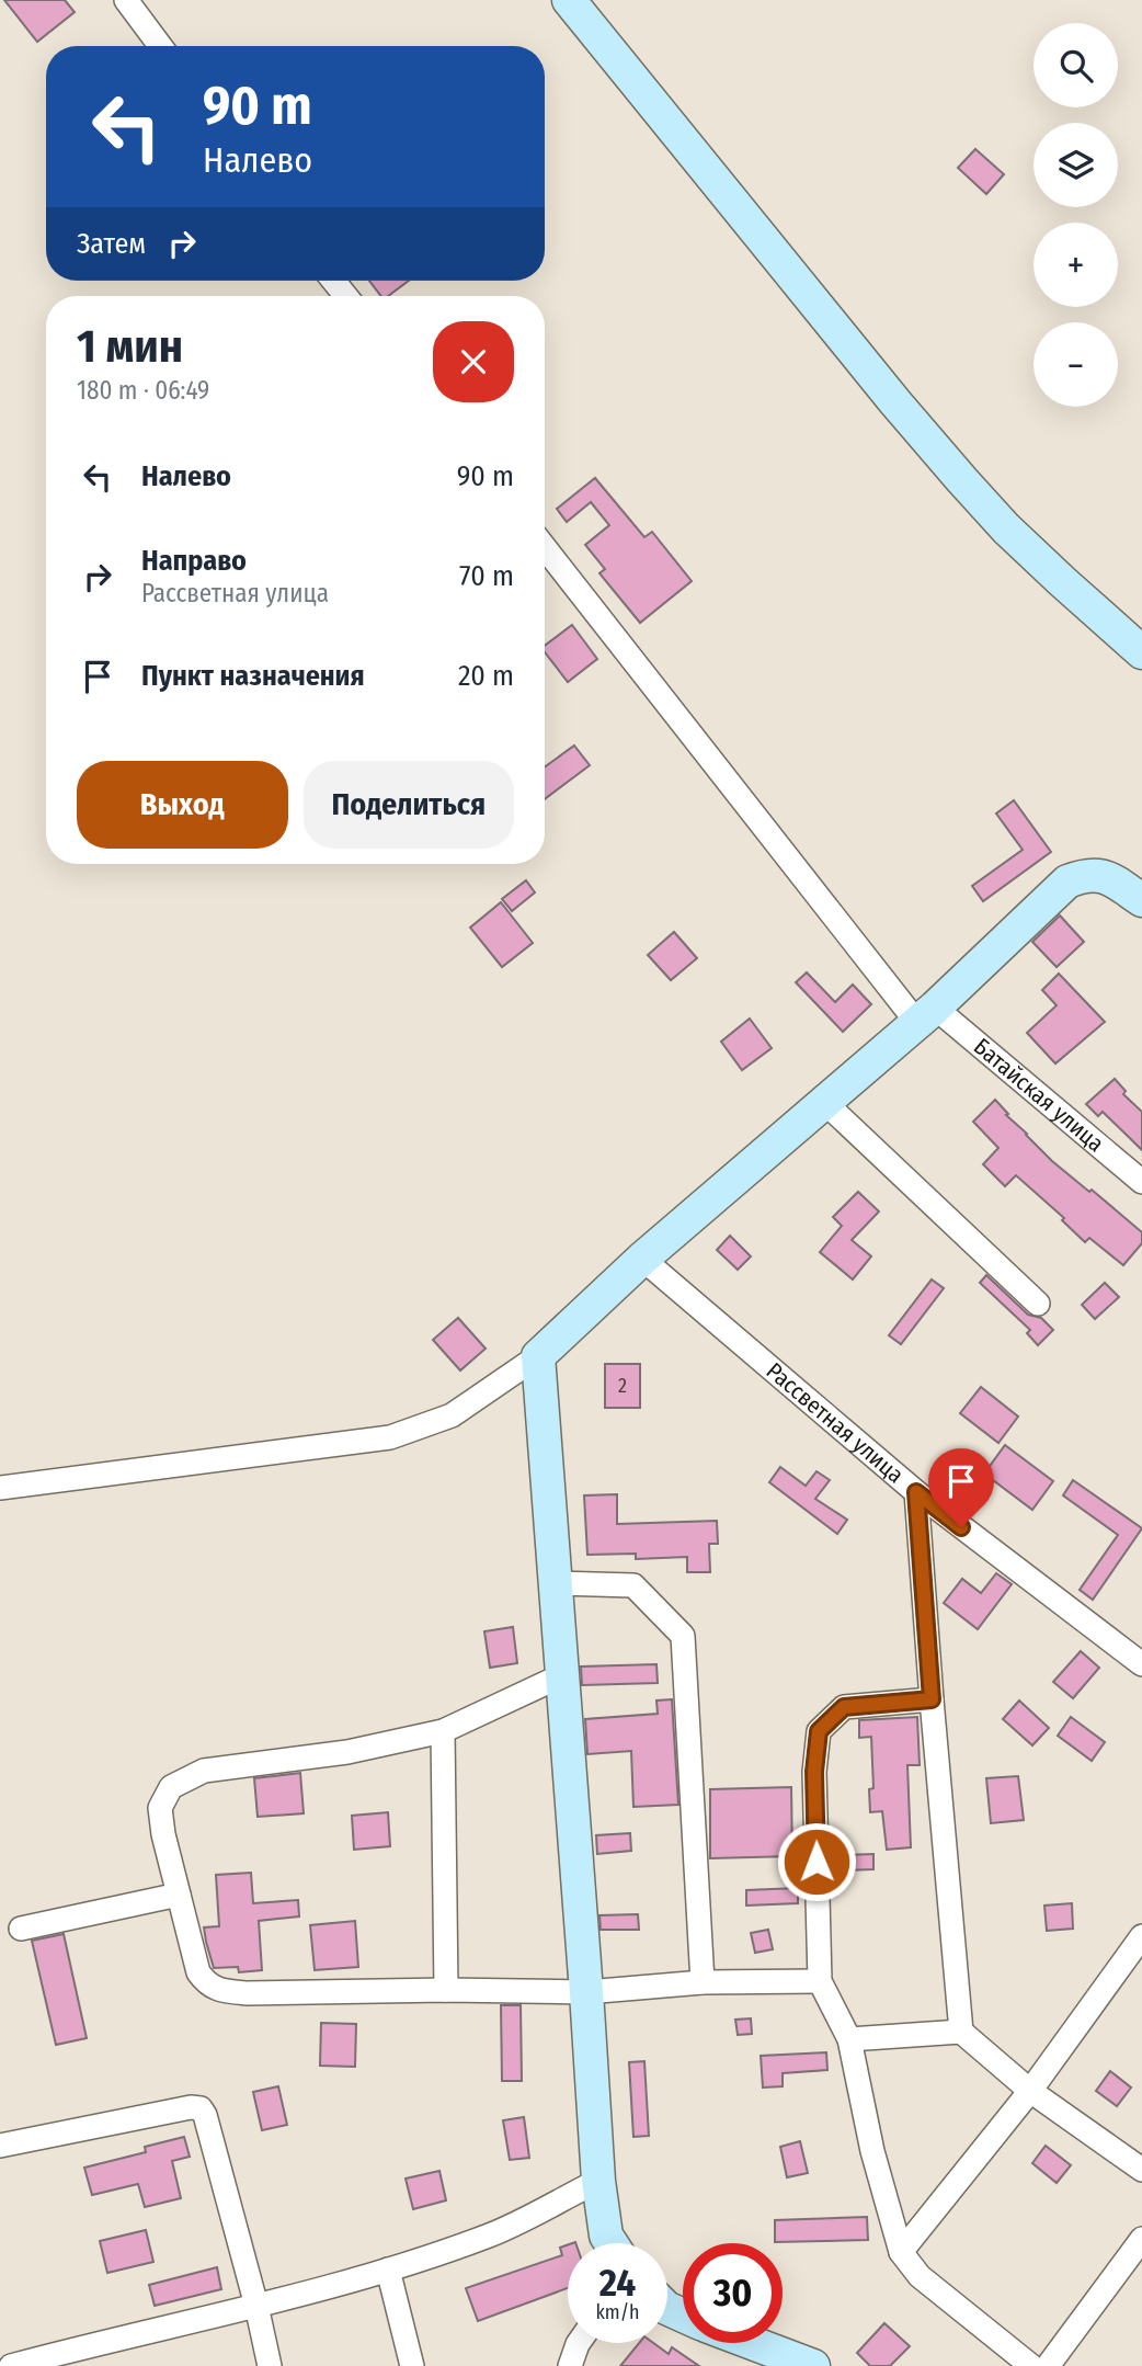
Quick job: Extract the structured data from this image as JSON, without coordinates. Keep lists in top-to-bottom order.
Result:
{
  "streets": {
    "street": ["Батайская улица", "Рассветная улица"]
  },
  "house_numbers": ["2"],
  "page": {
    "map_buttons": ["+", "−"],
    "turn": ["90 m", "Налево"],
    "then": "Затем",
    "heading": ["1 мин", "180 m · 06:49"],
    "list": [
      {
        "name": "Налево",
        "value": "90 m"
      },
      {
        "name": "Направо",
        "note": "Рассветная улица",
        "value": "70 m"
      },
      {
        "name": "Пункт назначения",
        "value": "20 m"
      }
    ],
    "buttons": ["Выход", "Поделиться"],
    "speed": "24 km/h",
    "limit": "30"
  }
}
